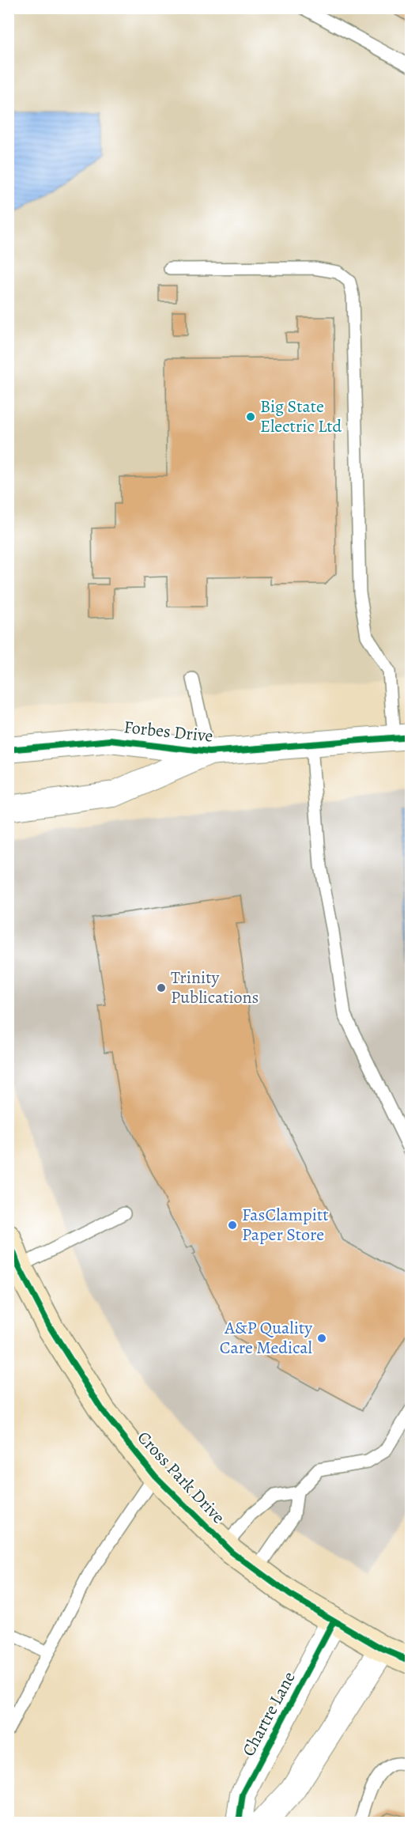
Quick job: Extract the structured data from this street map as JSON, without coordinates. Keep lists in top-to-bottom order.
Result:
{
  "streets": {
    "street": ["Forbes Drive", "Cross Park Drive", "Chartre Lane"]
  },
  "crossings": [
    ["Cross Park Drive", "Chartre Lane"]
  ],
  "places": [
    "Big State Electric Ltd",
    "Trinity Publications",
    "FasClampitt Paper Store",
    "A&P Quality Care Medical"
  ]
}
